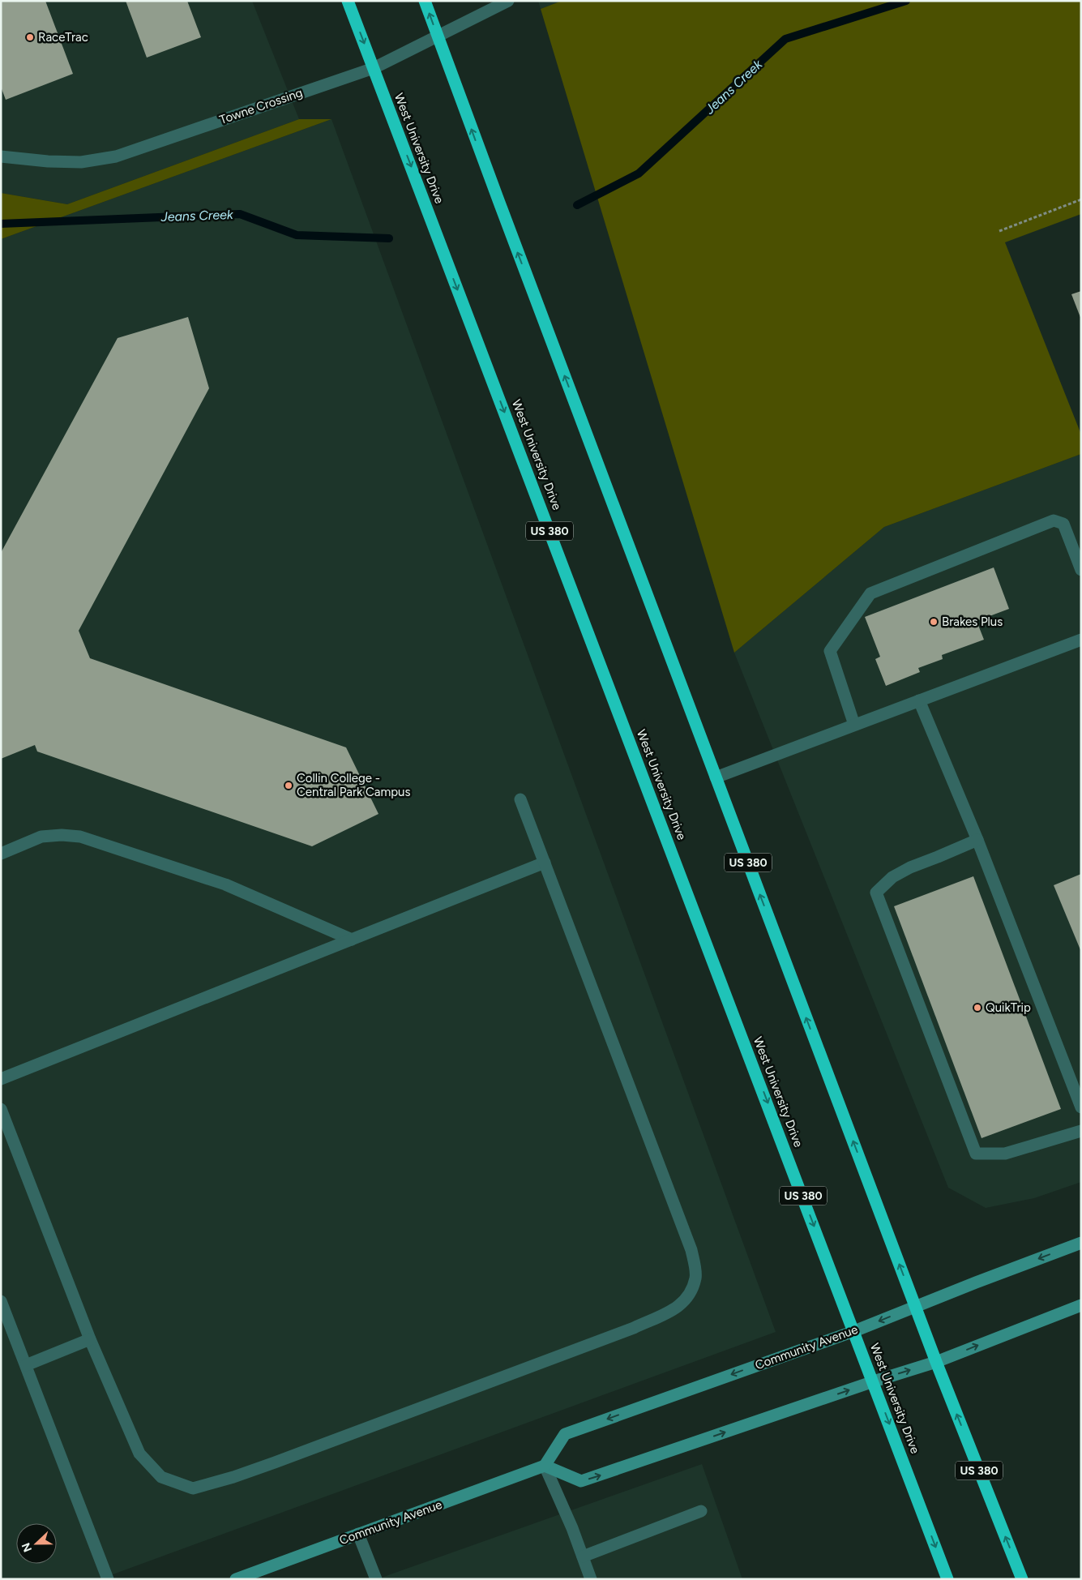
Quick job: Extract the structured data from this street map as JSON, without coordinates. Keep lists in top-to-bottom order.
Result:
{
  "streets": {
    "highway": ["West University Drive", "US 380"],
    "street": ["Community Avenue"],
    "lane": ["Towne Crossing"]
  },
  "crossings": [
    ["Towne Crossing", "West University Drive"],
    ["Towne Crossing", "US 380"],
    ["West University Drive", "Community Avenue"],
    ["US 380", "Community Avenue"]
  ],
  "water": ["Jeans Creek"],
  "places": [
    "RaceTrac",
    "Brakes Plus",
    "Collin College - Central Park Campus",
    "QuikTrip"
  ],
  "north": "left"
}
